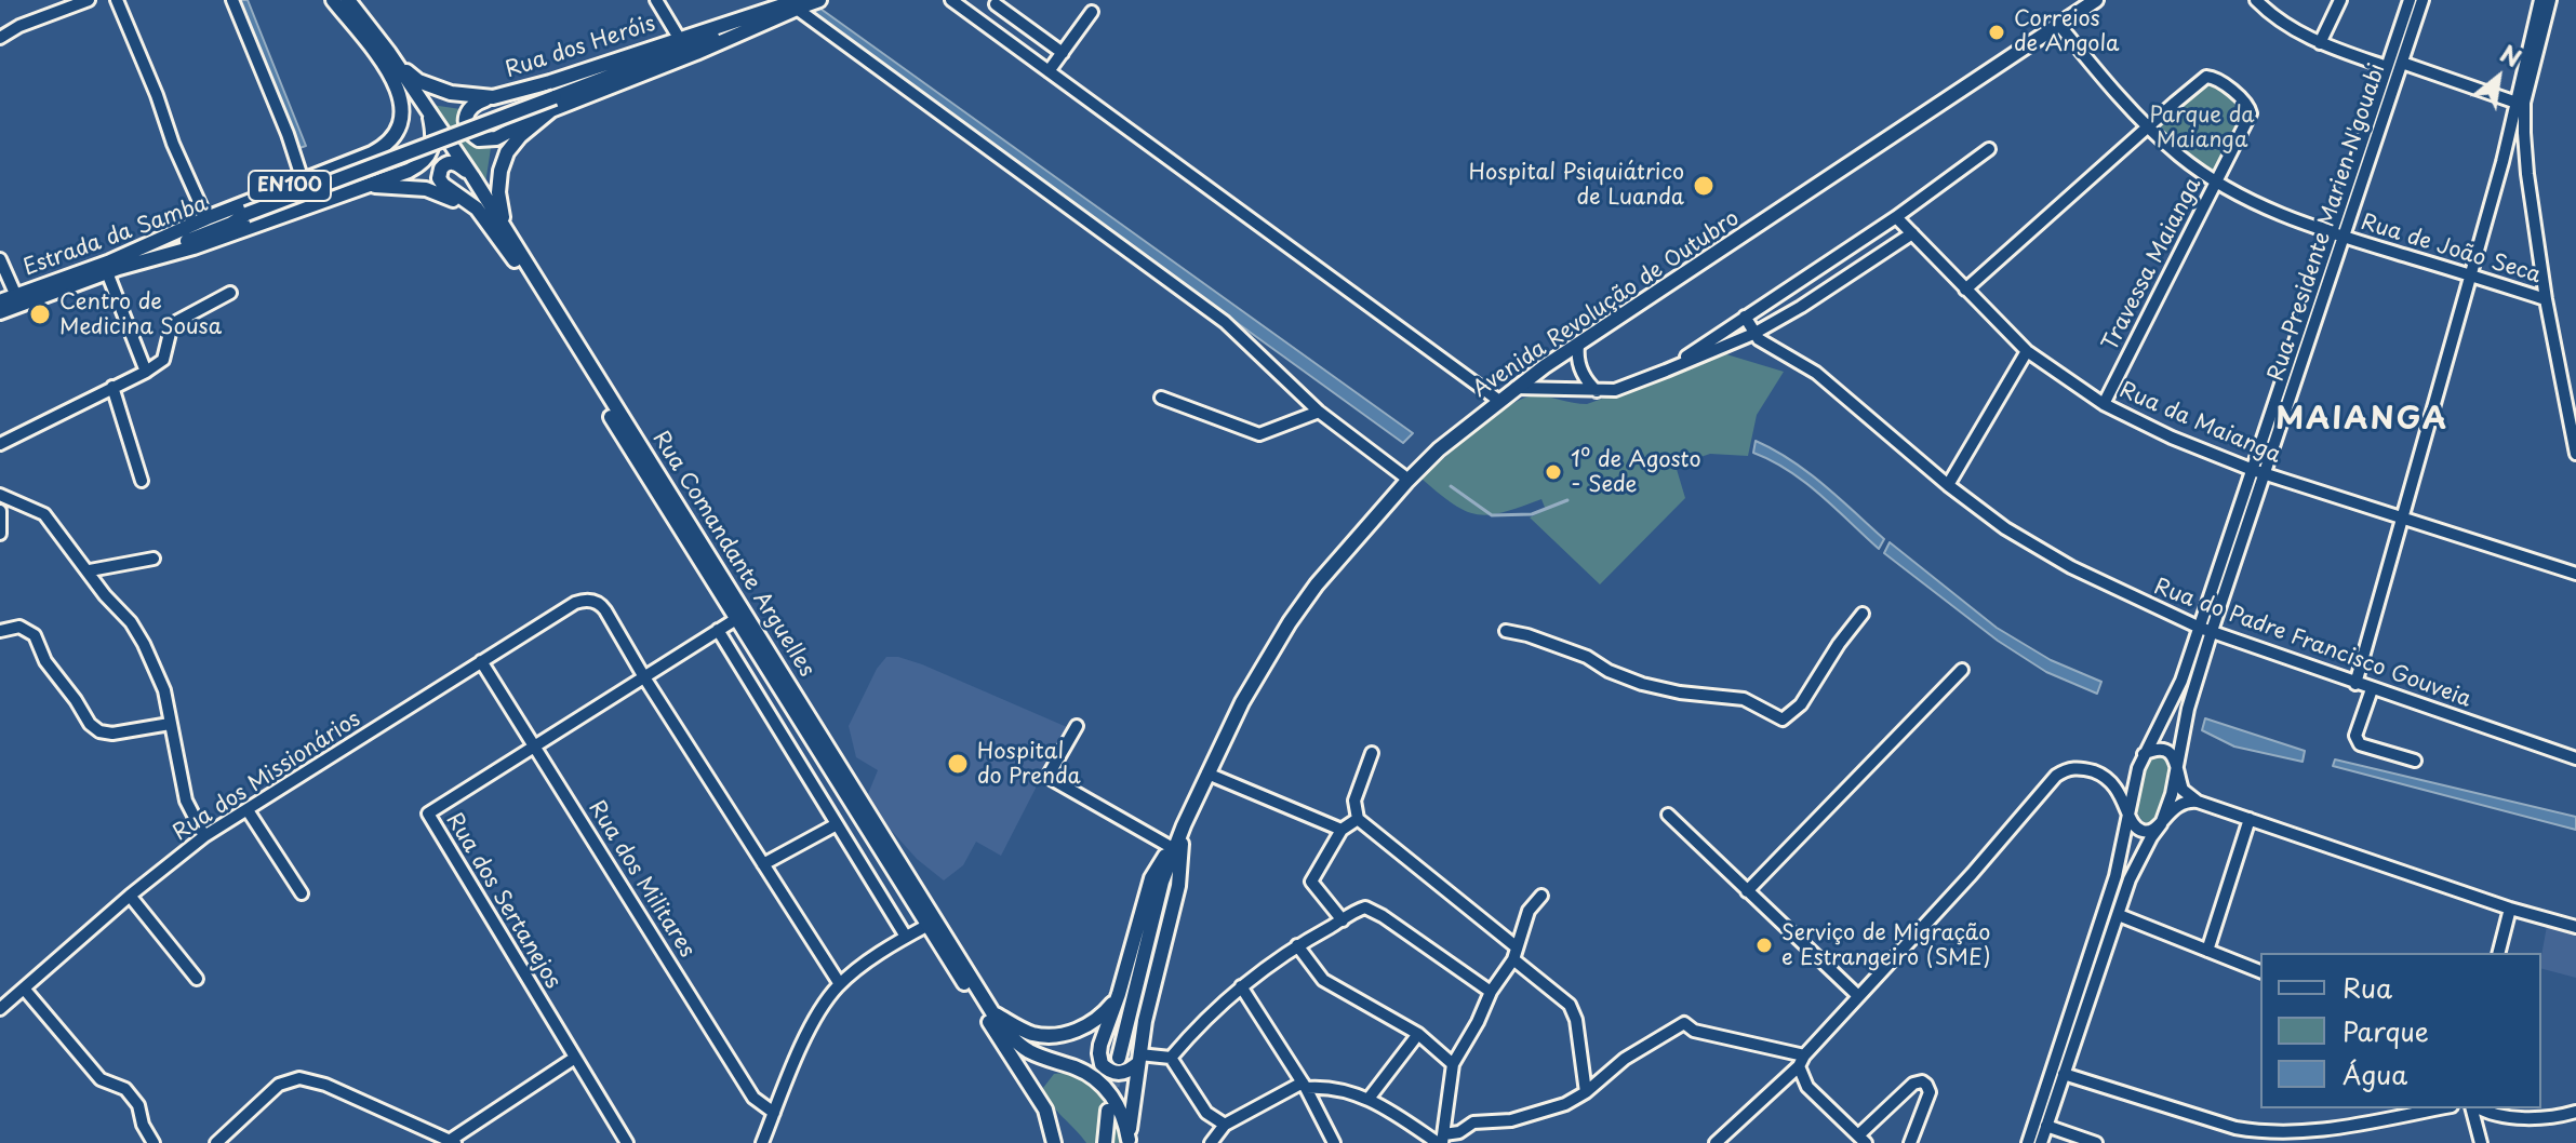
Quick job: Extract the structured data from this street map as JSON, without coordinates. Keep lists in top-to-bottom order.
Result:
{
  "streets": {
    "main road": [
      "Rua dos Heróis",
      "EN100",
      "Estrada da Samba",
      "Avenida Revolução de Outubro",
      "Rua Comandante Arguelles"
    ],
    "street": [
      "Rua Presidente Marien N'gouabi",
      "Rua de João Seca",
      "Travessa Maianga",
      "Rua da Maianga",
      "Rua do Padre Francisco Gouveia",
      "Rua dos Missionários",
      "Rua dos Militares",
      "Rua dos Sertanejos"
    ]
  },
  "crossings": [
    ["Rua dos Heróis", "Estrada da Samba"],
    ["Rua dos Heróis", "Rua Comandante Arguelles"],
    ["EN100", "Estrada da Samba"],
    ["Rua Presidente Marien N'gouabi", "Rua de João Seca"],
    ["Rua Presidente Marien N'gouabi", "Rua da Maianga"],
    ["Rua Presidente Marien N'gouabi", "Rua do Padre Francisco Gouveia"],
    ["Rua de João Seca", "Travessa Maianga"],
    ["Rua de João Seca", "Avenida Revolução de Outubro"],
    ["Travessa Maianga", "Rua da Maianga"],
    ["Avenida Revolução de Outubro", "Rua Comandante Arguelles"],
    ["Rua Comandante Arguelles", "Rua dos Sertanejos"],
    ["Rua dos Missionários", "Rua dos Militares"],
    ["Rua dos Missionários", "Rua dos Sertanejos"],
    ["Rua dos Militares", "Rua dos Sertanejos"]
  ],
  "districts": ["MAIANGA"],
  "parks": ["Parque da Maianga"],
  "places": [
    "Correios de Angola",
    "Hospital Psiquiátrico de Luanda",
    "Centro de Medicina Sousa",
    "1º de Agosto - Sede",
    "Hospital do Prenda",
    "Serviço de Migração e Estrangeiro (SME)"
  ],
  "legend": ["Rua", "Parque", "Água"],
  "north": "top right"
}
